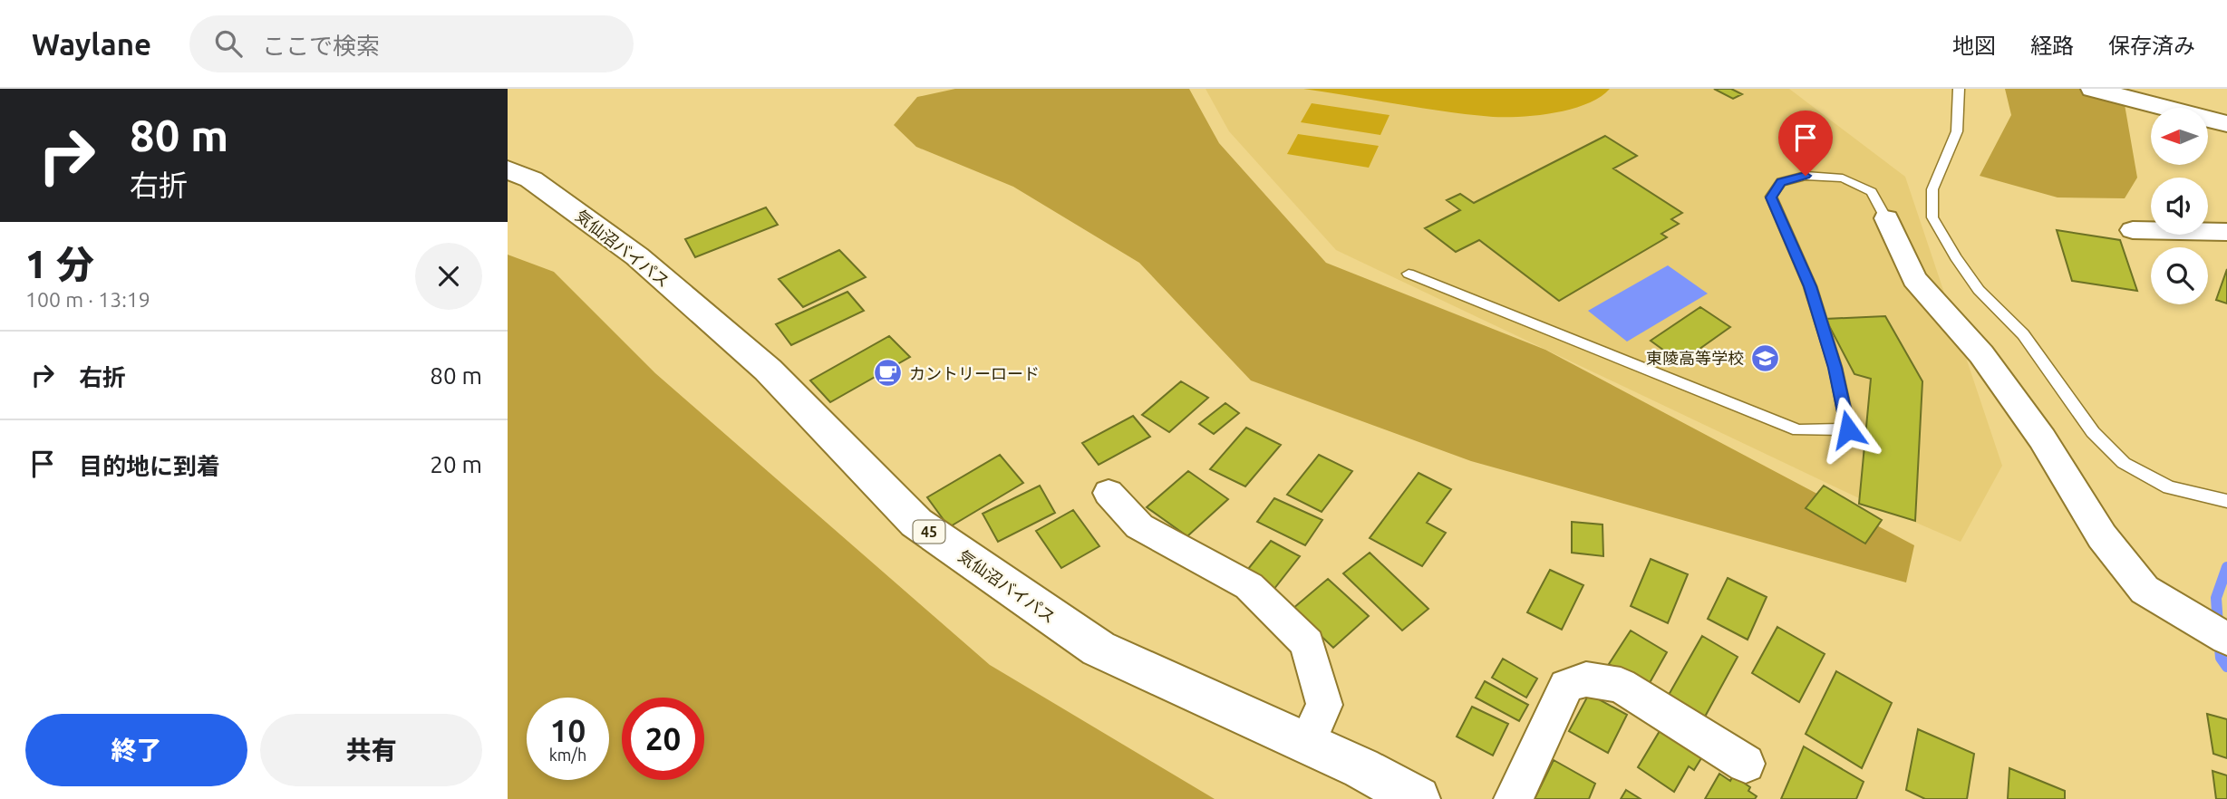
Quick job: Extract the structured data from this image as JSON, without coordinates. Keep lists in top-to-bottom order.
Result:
{
  "streets": {
    "highway": ["気仙沼バイパス", "45"]
  },
  "places": {
    "school or university": ["東陵高等学校"],
    "cafe": ["カントリーロード"]
  },
  "north": "left",
  "page": {
    "header": "Waylane",
    "search": "ここで検索",
    "nav": ["地図", "経路", "保存済み"],
    "turn": ["80 m", "右折"],
    "heading": ["1 分", "100 m · 13:19"],
    "list": [
      {
        "name": "右折",
        "value": "80 m"
      },
      {
        "name": "目的地に到着",
        "value": "20 m"
      }
    ],
    "speed": "10 km/h",
    "limit": "20",
    "buttons": ["終了", "共有"]
  }
}
